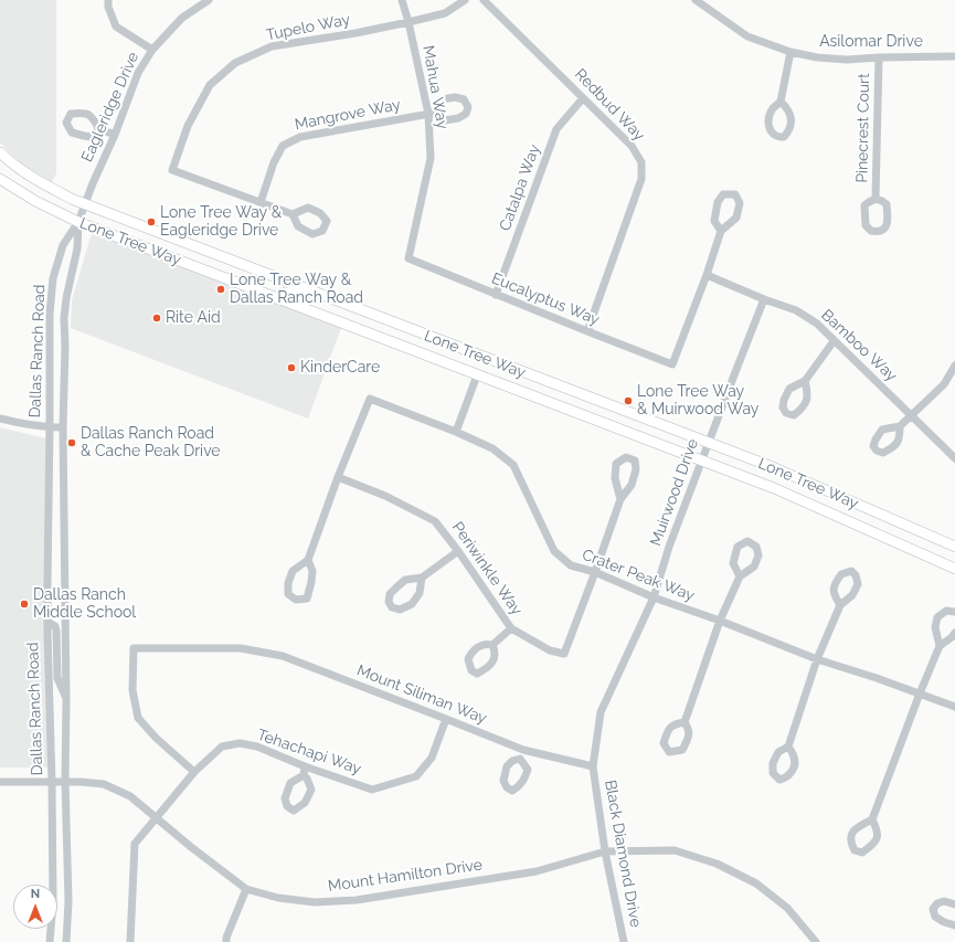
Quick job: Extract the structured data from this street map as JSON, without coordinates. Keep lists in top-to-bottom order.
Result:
{
  "streets": {
    "main road": ["Lone Tree Way"],
    "street": [
      "Tupelo Way",
      "Asilomar Drive",
      "Mahua Way",
      "Redbud Way",
      "Eagleridge Drive",
      "Mangrove Way",
      "Pinecrest Court",
      "Catalpa Way",
      "Eucalyptus Way",
      "Bamboo Way",
      "Dallas Ranch Road",
      "Muirwood Drive",
      "Periwinkle Way",
      "Crater Peak Way",
      "Mount Siliman Way",
      "Tehachapi Way",
      "Black Diamond Drive",
      "Mount Hamilton Drive"
    ]
  },
  "crossings": [
    ["Tupelo Way", "Mahua Way"],
    ["Tupelo Way", "Mangrove Way"],
    ["Asilomar Drive", "Pinecrest Court"],
    ["Mahua Way", "Mangrove Way"],
    ["Mahua Way", "Eucalyptus Way"],
    ["Redbud Way", "Catalpa Way"],
    ["Redbud Way", "Eucalyptus Way"],
    ["Eagleridge Drive", "Lone Tree Way"],
    ["Eagleridge Drive", "Dallas Ranch Road"],
    ["Catalpa Way", "Eucalyptus Way"],
    ["Lone Tree Way", "Dallas Ranch Road"],
    ["Lone Tree Way", "Muirwood Drive"],
    ["Eucalyptus Way", "Bamboo Way"],
    ["Bamboo Way", "Muirwood Drive"],
    ["Dallas Ranch Road", "Mount Hamilton Drive"],
    ["Muirwood Drive", "Crater Peak Way"],
    ["Muirwood Drive", "Black Diamond Drive"],
    ["Periwinkle Way", "Crater Peak Way"],
    ["Crater Peak Way", "Black Diamond Drive"],
    ["Mount Siliman Way", "Tehachapi Way"],
    ["Mount Siliman Way", "Black Diamond Drive"],
    ["Tehachapi Way", "Mount Hamilton Drive"],
    ["Black Diamond Drive", "Mount Hamilton Drive"]
  ],
  "places": [
    "Lone Tree Way & Eagleridge Drive",
    "Lone Tree Way & Dallas Ranch Road",
    "Rite Aid",
    "KinderCare",
    "Lone Tree Way & Muirwood Way",
    "Dallas Ranch Road & Cache Peak Drive",
    "Dallas Ranch Middle School"
  ],
  "north": "top"
}
